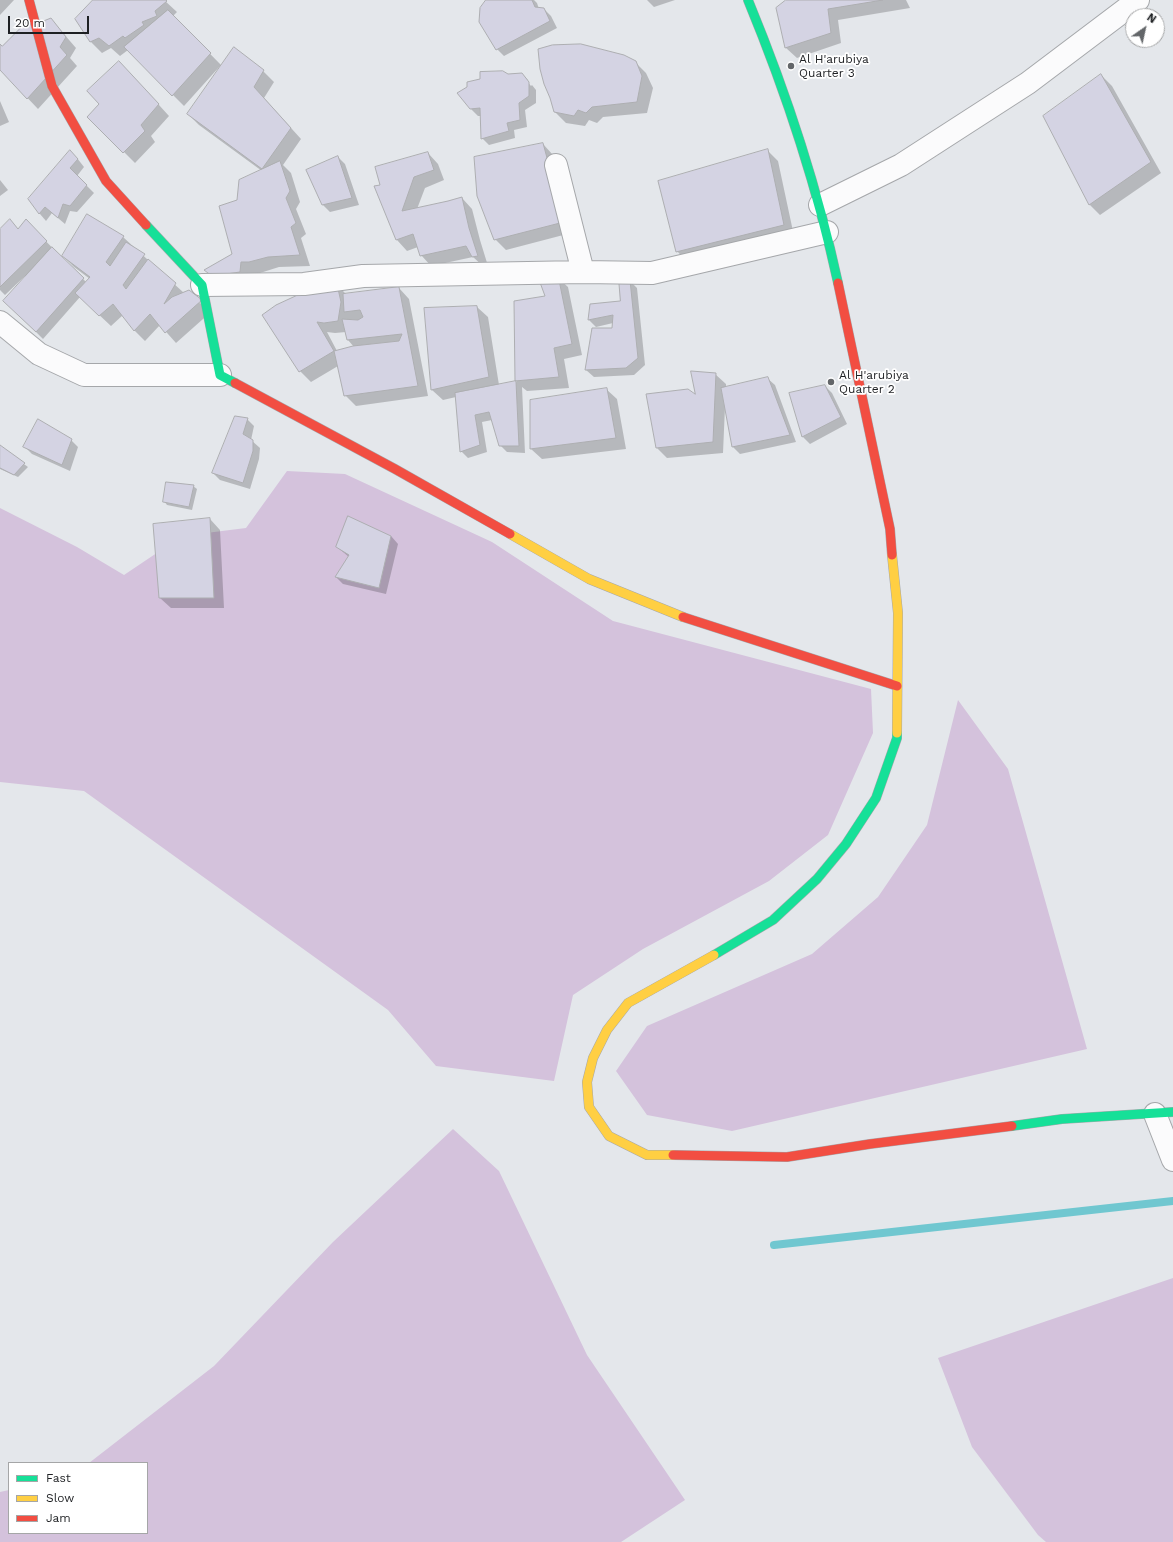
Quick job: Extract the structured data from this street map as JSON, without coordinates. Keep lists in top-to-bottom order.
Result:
{
  "places": ["Al H'arubiya Quarter 3", "Al H'arubiya Quarter 2"],
  "legend": ["Fast", "Slow", "Jam"],
  "scale_bar": "20 m",
  "north": "top right"
}
